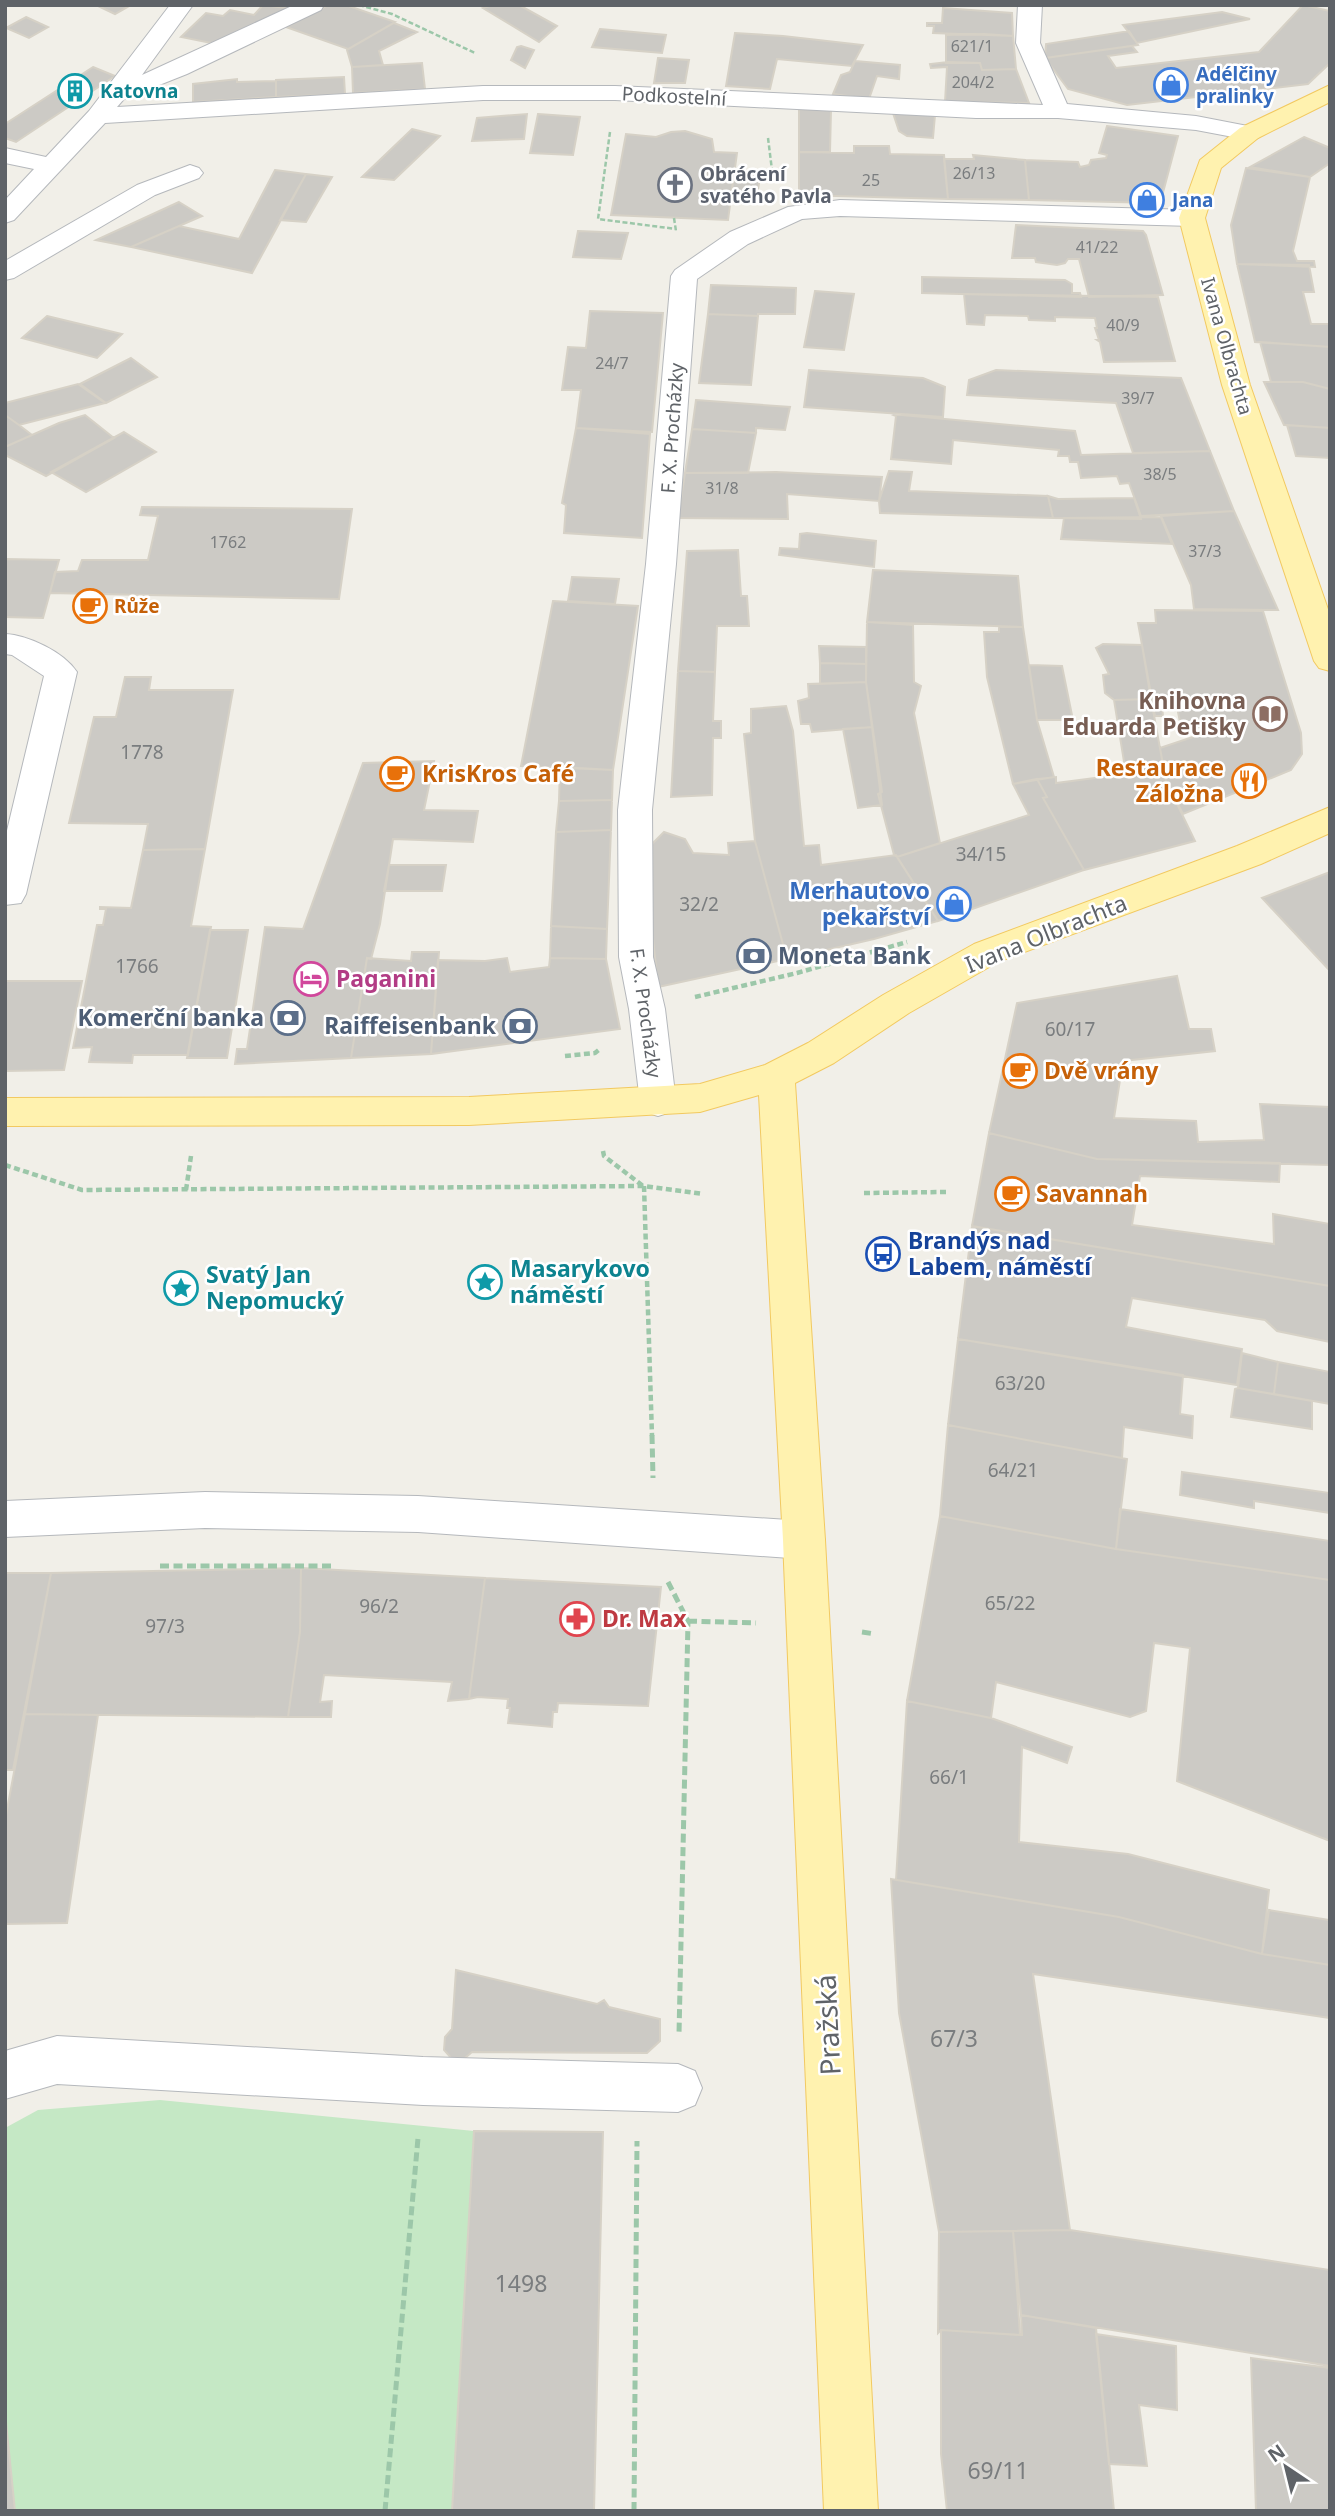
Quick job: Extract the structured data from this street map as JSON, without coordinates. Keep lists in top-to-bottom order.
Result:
{
  "streets": {
    "main road": ["Ivana Olbrachta", "Pražská"],
    "street": ["Podkostelní", "F. X. Procházky"]
  },
  "crossings": [
    ["Ivana Olbrachta", "F. X. Procházky"]
  ],
  "places": {
    "shop": ["Adélčiny pralinky", "Jana", "Merhautovo pekařství"],
    "building": ["Katovna"],
    "church": ["Obrácení svatého Pavla"],
    "cafe": [
      "Růže",
      "KrisKros Café",
      "Dvě vrány",
      "Savannah"
    ],
    "library": ["Knihovna Eduarda Petišky"],
    "restaurant": ["Restaurace Záložna"],
    "bank": ["Moneta Bank", "Komerční banka", "Raiffeisenbank"],
    "hotel": ["Paganini"],
    "bus stop": ["Brandýs nad Labem, náměstí"],
    "place": ["Masarykovo náměstí", "Svatý Jan Nepomucký"],
    "pharmacy": ["Dr. Max"]
  },
  "house_numbers": [
    "621/1",
    "204/2",
    "26/13",
    "25",
    "41/22",
    "40/9",
    "24/7",
    "39/7",
    "38/5",
    "31/8",
    "1762",
    "37/3",
    "1778",
    "34/15",
    "32/2",
    "1766",
    "60/17",
    "63/20",
    "64/21",
    "65/22",
    "96/2",
    "97/3",
    "66/1",
    "67/3",
    "1498",
    "69/11"
  ],
  "north": "top left"
}
